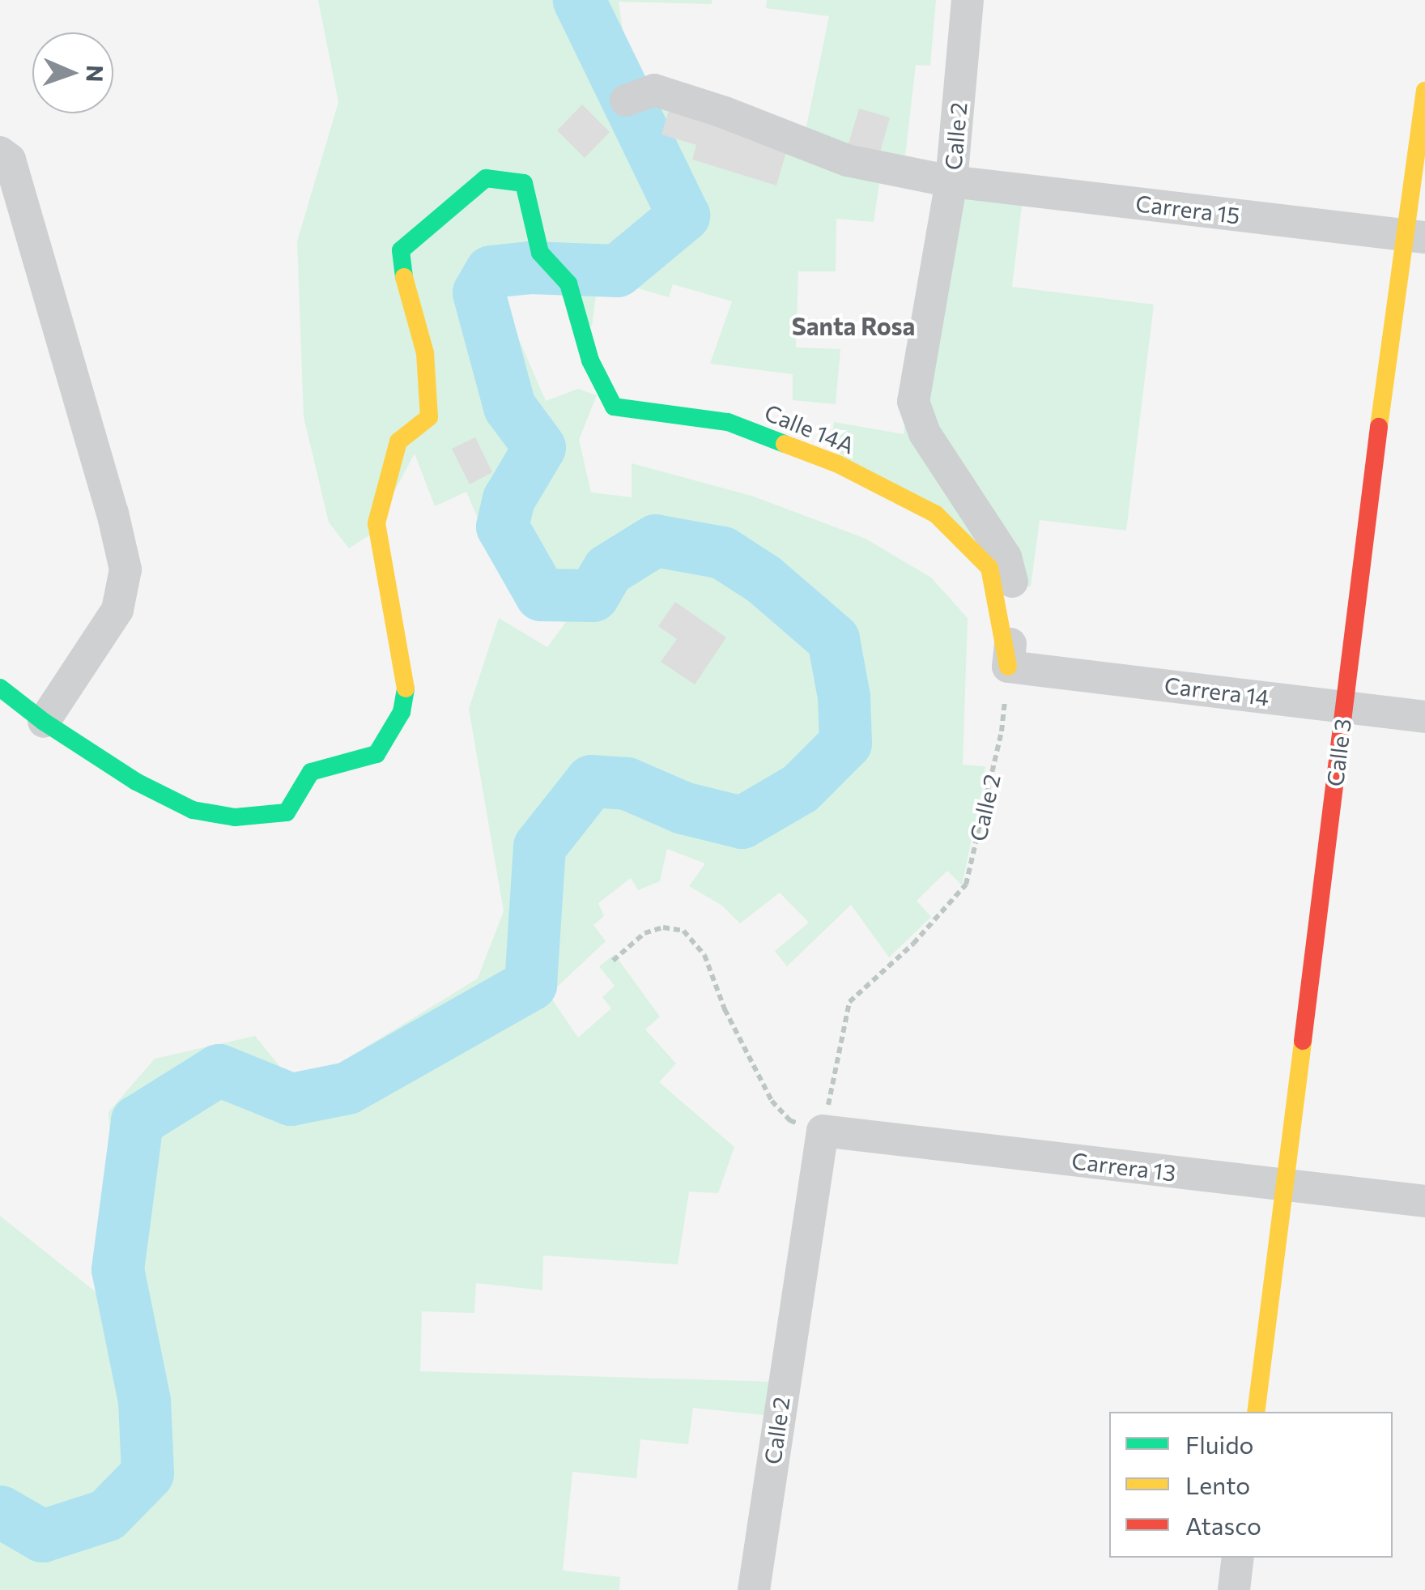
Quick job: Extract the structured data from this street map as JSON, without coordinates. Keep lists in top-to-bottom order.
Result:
{
  "streets": {
    "street": [
      "Calle 2",
      "Carrera 15",
      "Calle 14A",
      "Carrera 14",
      "Calle 3",
      "Carrera 13"
    ]
  },
  "crossings": [
    ["Calle 2", "Carrera 15"],
    ["Calle 2", "Calle 14A"],
    ["Calle 2", "Carrera 14"],
    ["Calle 2", "Carrera 13"],
    ["Carrera 15", "Calle 3"],
    ["Calle 14A", "Carrera 14"],
    ["Carrera 14", "Calle 3"],
    ["Calle 3", "Carrera 13"]
  ],
  "districts": ["Santa Rosa"],
  "legend": ["Fluido", "Lento", "Atasco"],
  "north": "right"
}
